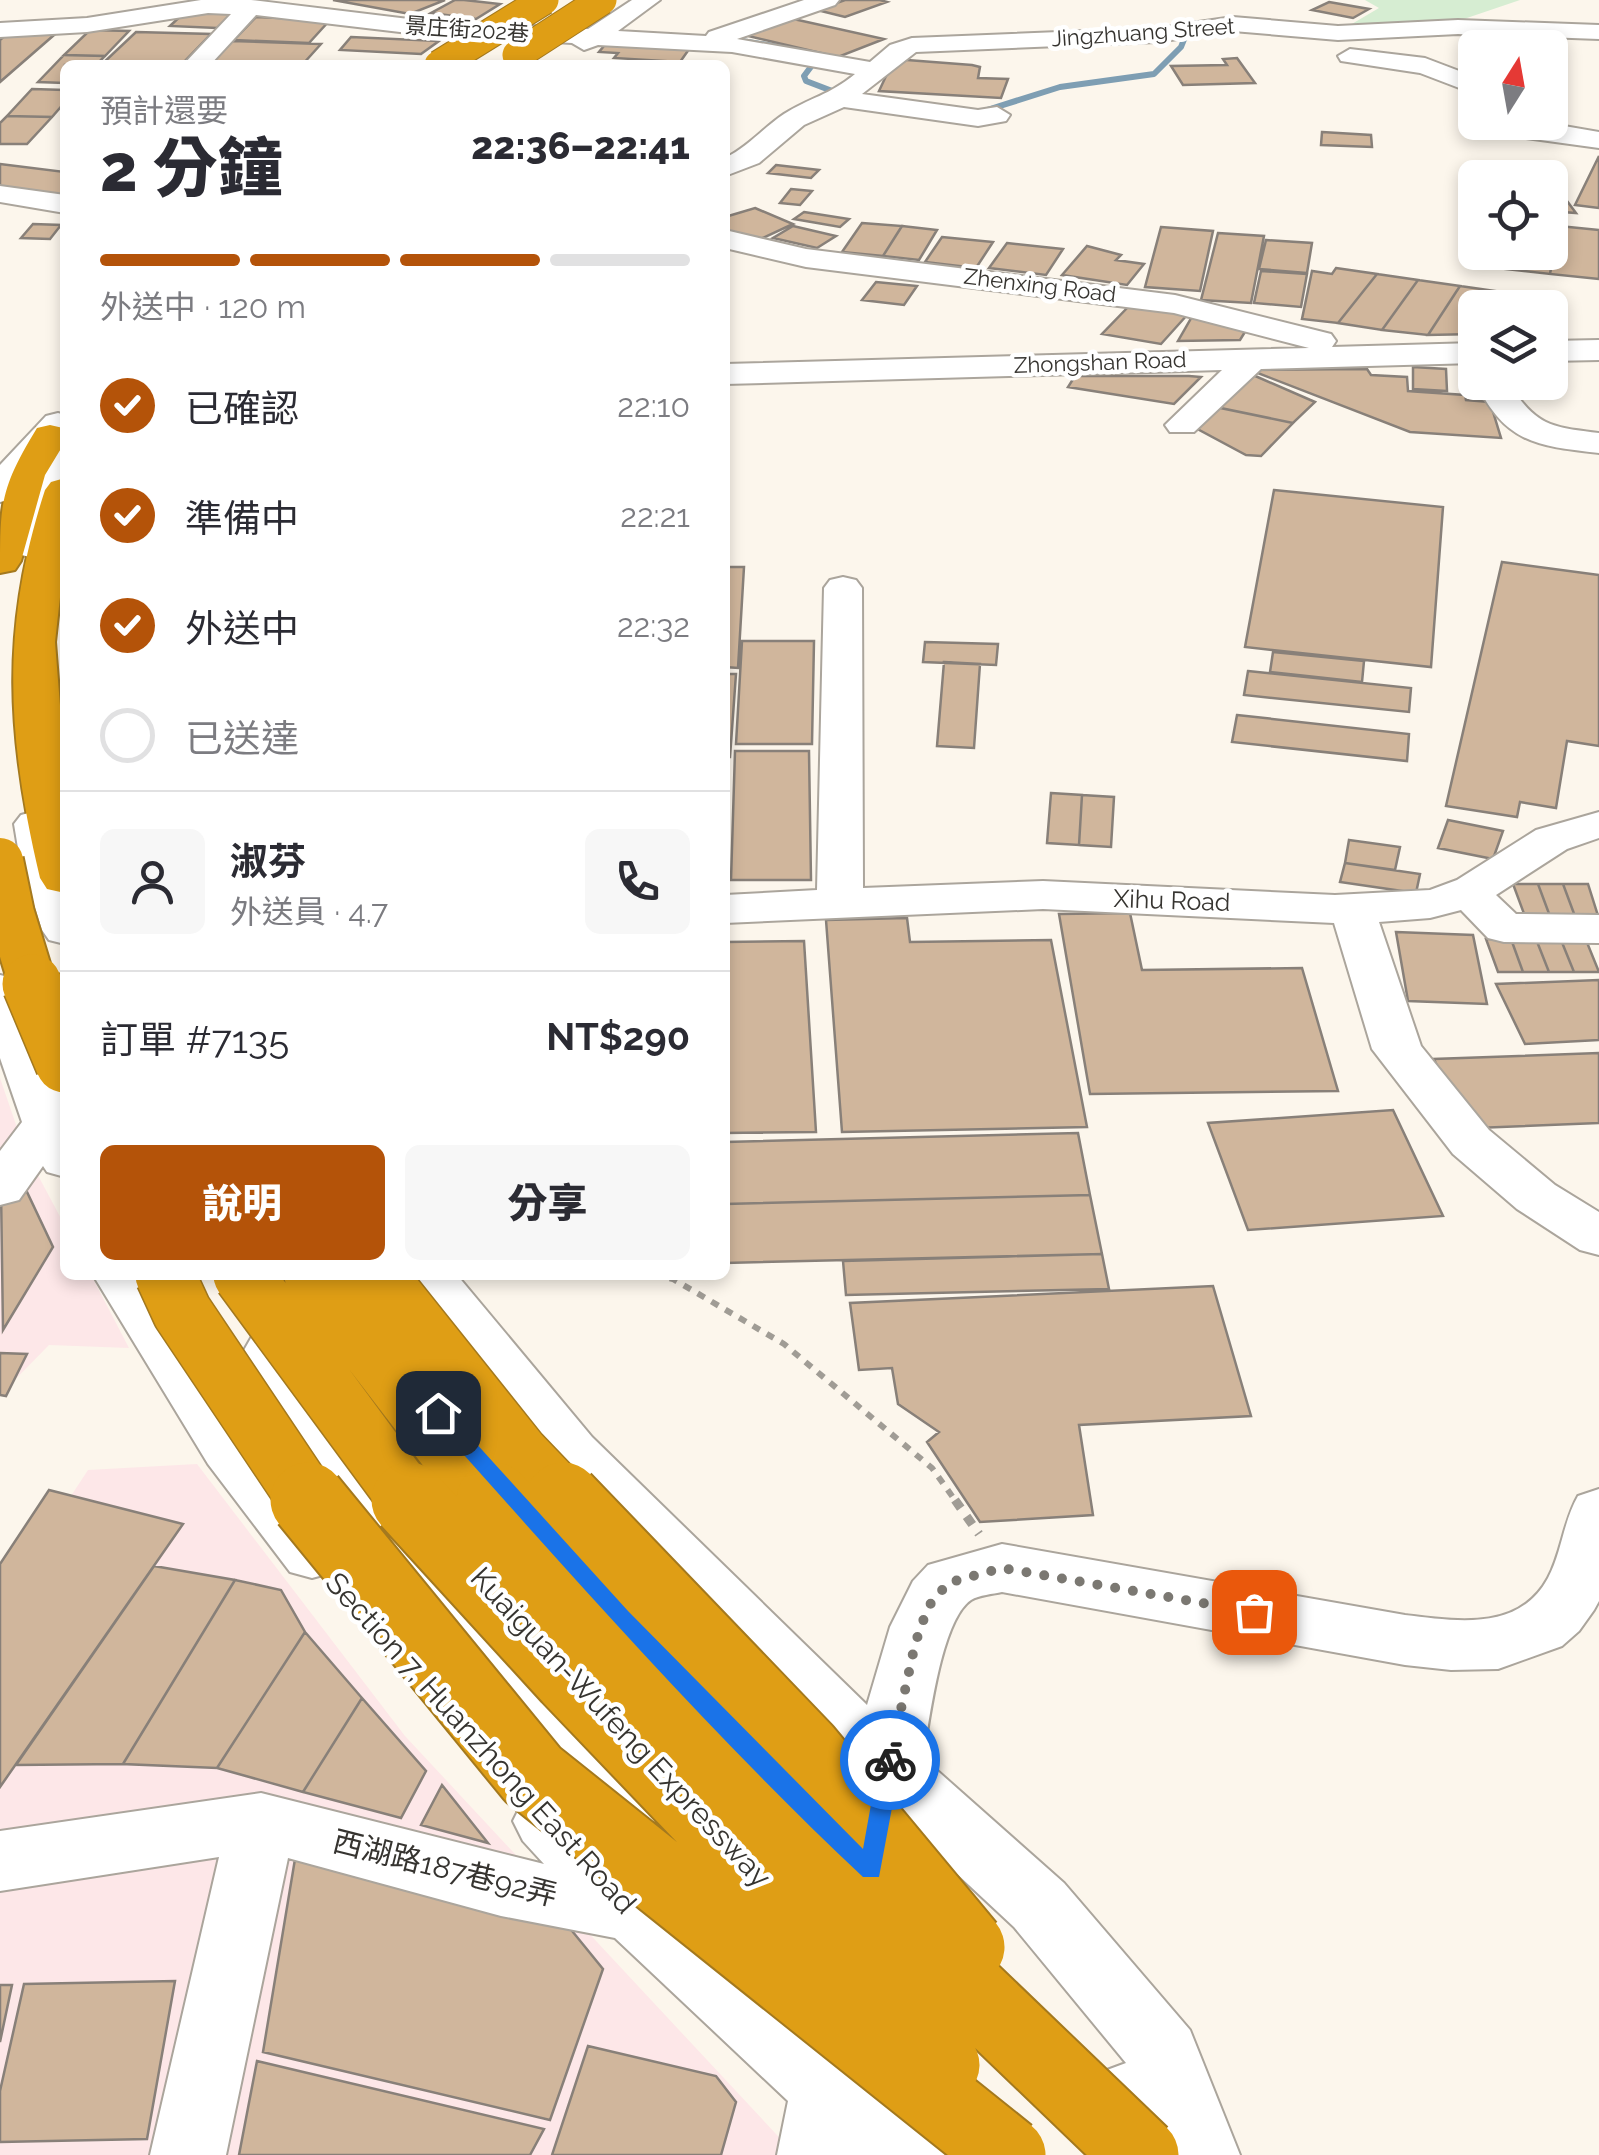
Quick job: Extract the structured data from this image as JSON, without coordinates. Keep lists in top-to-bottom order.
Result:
{
  "streets": {
    "highway": ["Kuaiguan-Wufeng Expressway"],
    "street": [
      "景庄街202巷",
      "Jingzhuang Street",
      "Zhenxing Road",
      "Zhongshan Road",
      "Xihu Road",
      "Section 7, Huanzhong East Road",
      "西湖路187巷92弄"
    ]
  },
  "crossings": [
    ["Zhenxing Road", "Zhongshan Road"],
    ["Section 7, Huanzhong East Road", "西湖路187巷92弄"]
  ],
  "north": "top",
  "page": {
    "heading": ["2 分鐘", "預計還要", "22:36–22:41"],
    "panel": [
      "淑芬",
      "外送員 · 4.7",
      "訂單 #7135",
      "NT$290"
    ],
    "bar": "外送中 · 120 m",
    "list": [
      ["已確認", "22:10"],
      ["準備中", "22:21"],
      ["外送中", "22:32"],
      "已送達"
    ],
    "buttons": ["說明", "分享"]
  }
}
